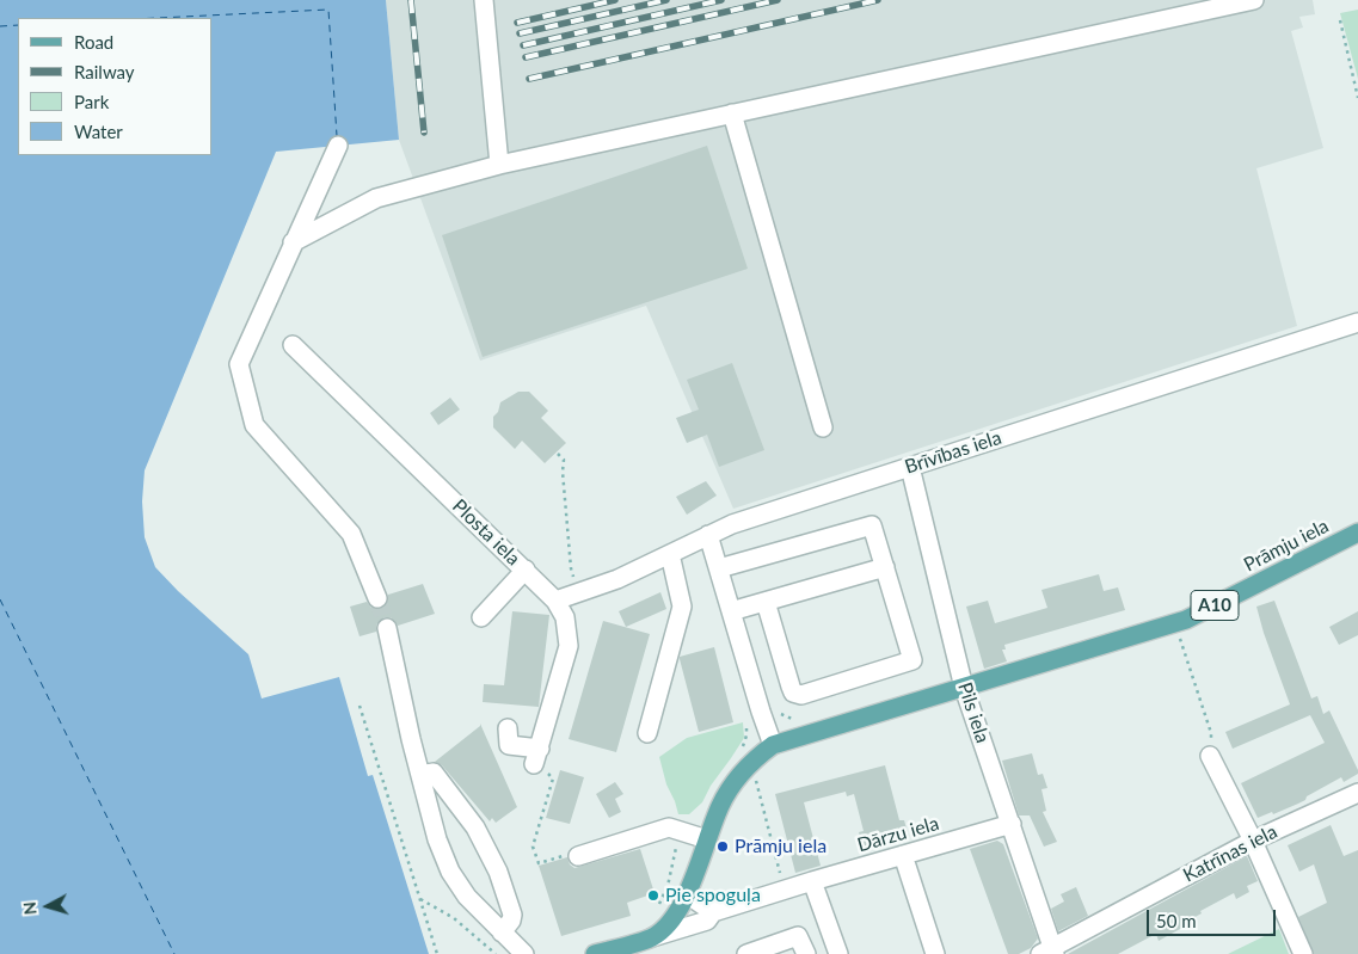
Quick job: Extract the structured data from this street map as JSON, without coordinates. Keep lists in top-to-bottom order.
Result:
{
  "streets": {
    "main road": ["Prāmju iela", "A10", "Dārzu iela"],
    "street": [
      "Brīvības iela",
      "Plosta iela",
      "Pils iela",
      "Katrīnas iela"
    ]
  },
  "crossings": [
    ["Brīvības iela", "Plosta iela"],
    ["Brīvības iela", "Pils iela"],
    ["Prāmju iela", "Pils iela"],
    ["Prāmju iela", "Dārzu iela"],
    ["Pils iela", "Dārzu iela"],
    ["Pils iela", "Katrīnas iela"]
  ],
  "places": ["Prāmju iela", "Pie spoguļa"],
  "legend": [
    "Road",
    "Railway",
    "Park",
    "Water"
  ],
  "scale_bar": "50 m",
  "north": "left"
}
